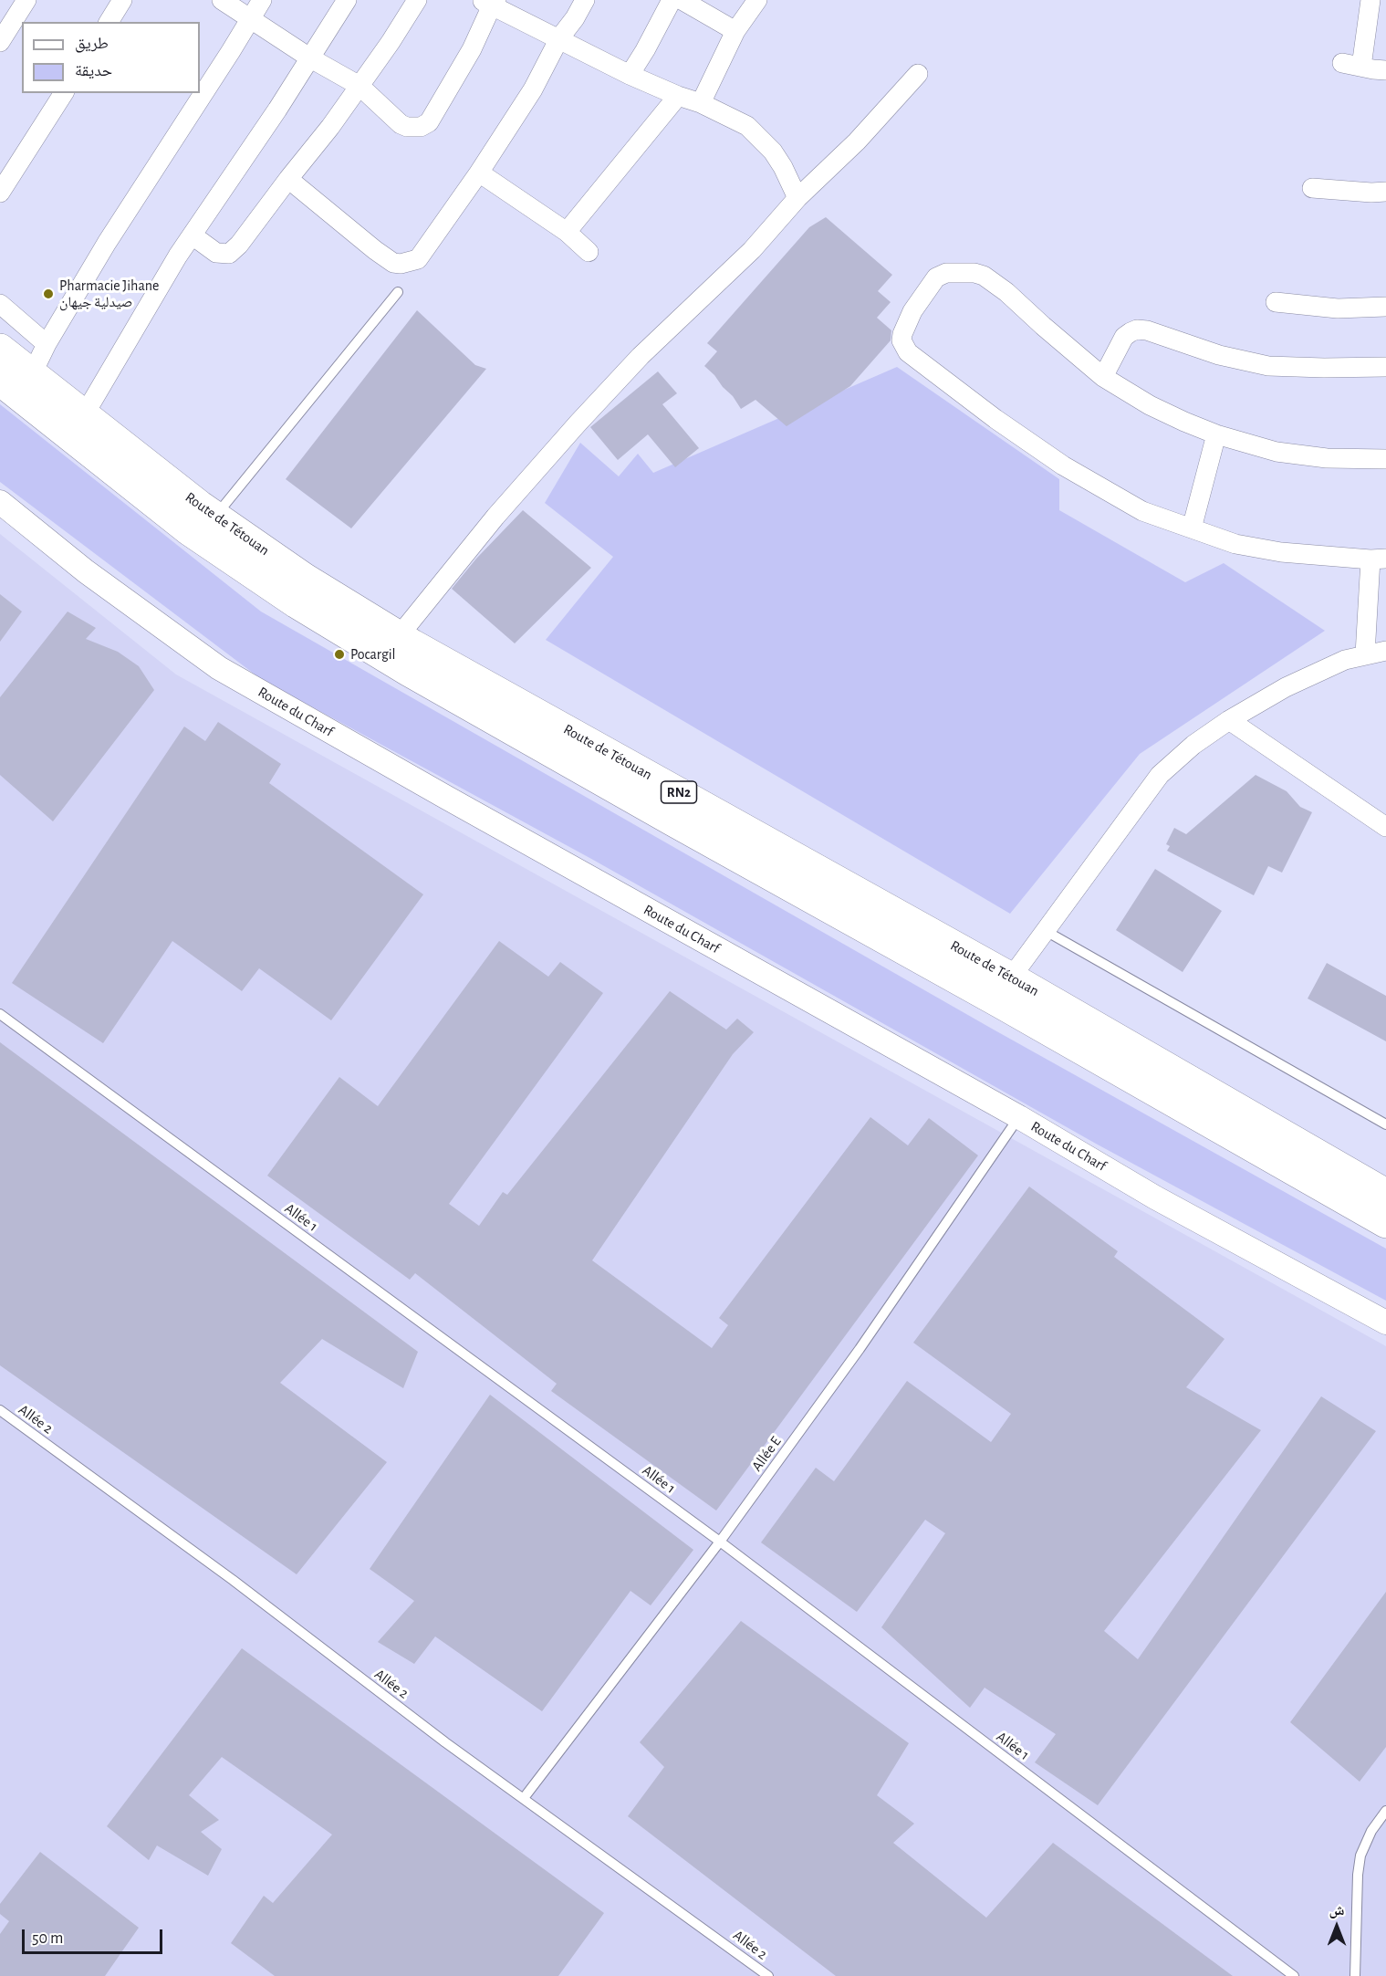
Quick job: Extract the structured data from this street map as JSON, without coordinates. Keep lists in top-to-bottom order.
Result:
{
  "streets": {
    "highway": ["Route de Tétouan", "RN2"],
    "street": ["Route du Charf"],
    "lane": ["Allée 1", "Allée 2", "Allée E"]
  },
  "crossings": [
    ["Route du Charf", "Allée E"],
    ["Allée 1", "Allée E"],
    ["Allée 2", "Allée E"]
  ],
  "places": ["Pharmacie Jihane صيدلية جيهان", "Pocargil"],
  "legend": ["طريق", "حديقة"],
  "scale_bar": "50 m",
  "north": "top"
}
